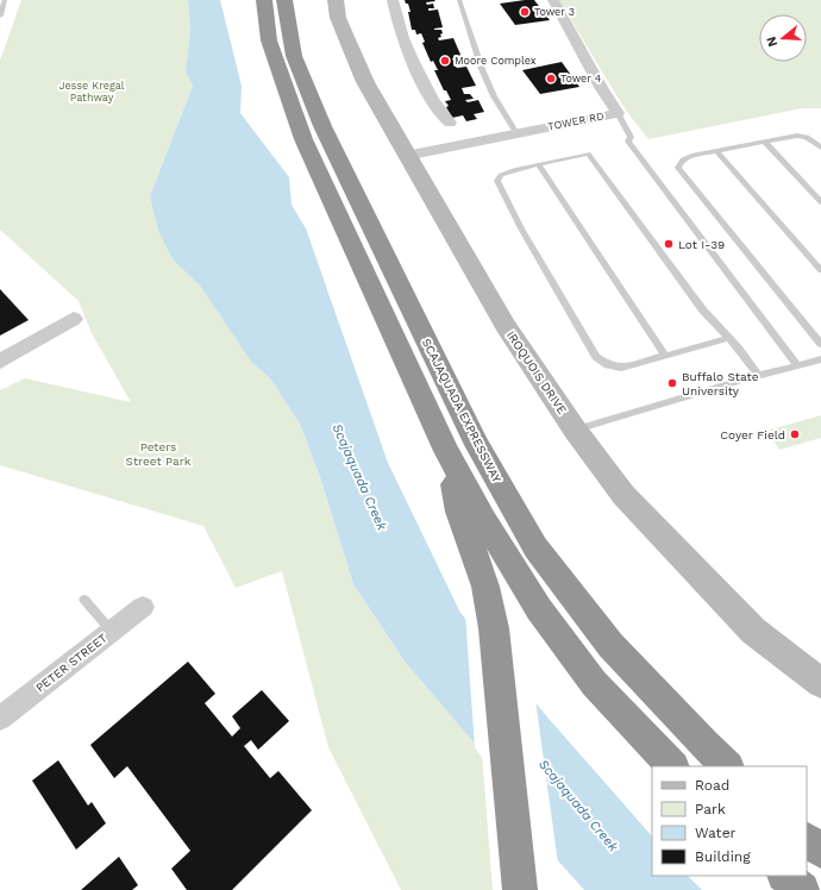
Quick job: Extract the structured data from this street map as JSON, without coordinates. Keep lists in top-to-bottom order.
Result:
{
  "streets": {
    "highway": ["SCAJAQUADA EXPRESSWAY"],
    "street": ["TOWER RD", "IROQUOIS DRIVE", "PETER STREET"]
  },
  "crossings": [
    ["TOWER RD", "IROQUOIS DRIVE"]
  ],
  "water": ["Scajaquada Creek"],
  "parks": ["Jesse Kregal Pathway", "Peters Street Park"],
  "places": [
    "Tower 3",
    "Moore Complex",
    "Tower 4",
    "Lot I-39",
    "Buffalo State University",
    "Coyer Field"
  ],
  "legend": [
    "Road",
    "Park",
    "Water",
    "Building"
  ],
  "north": "left"
}
